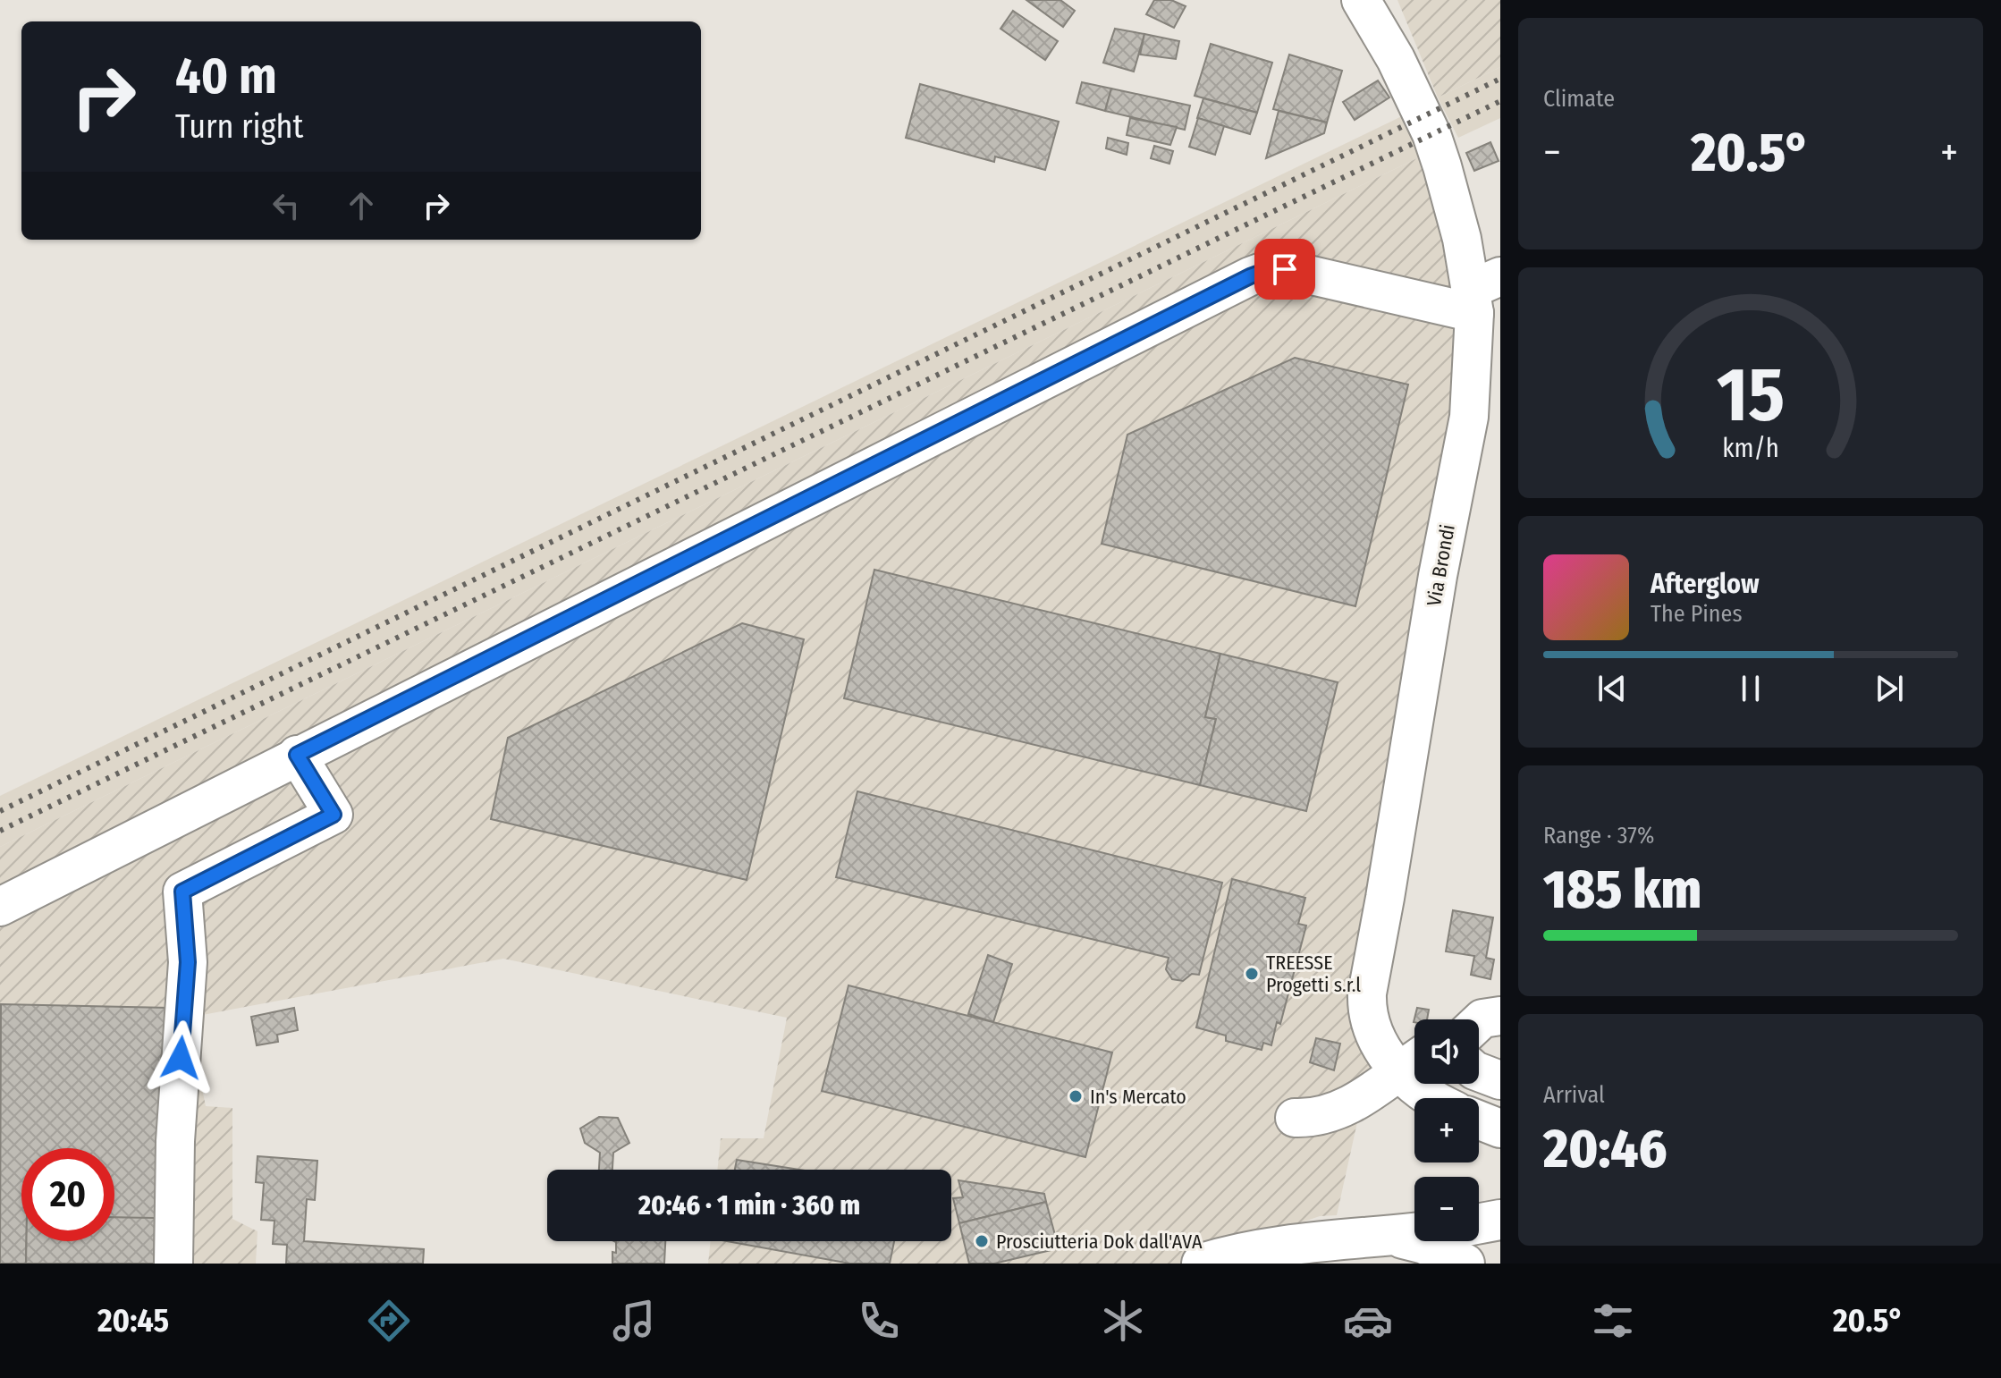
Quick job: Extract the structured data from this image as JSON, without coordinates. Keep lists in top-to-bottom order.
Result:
{
  "streets": {
    "street": ["Via Brondi"]
  },
  "places": ["TREESSE Progetti s.r.l", "In's Mercato", "Prosciutteria Dok dall'AVA"],
  "page": {
    "tile": [
      "Climate",
      ["Range · 37%", "185 km"],
      ["Arrival", "20:46"]
    ],
    "turn": ["40 m", "Turn right"],
    "heat": ["−", "20.5°", "+"],
    "song": ["Afterglow", "The Pines"],
    "map_buttons": ["+", "−"],
    "limit": "20",
    "trip": "20:46 · 1 min · 360 m",
    "tabs": ["20:45", "20.5°"],
    "gauge": ["15", "km/h"]
  }
}
